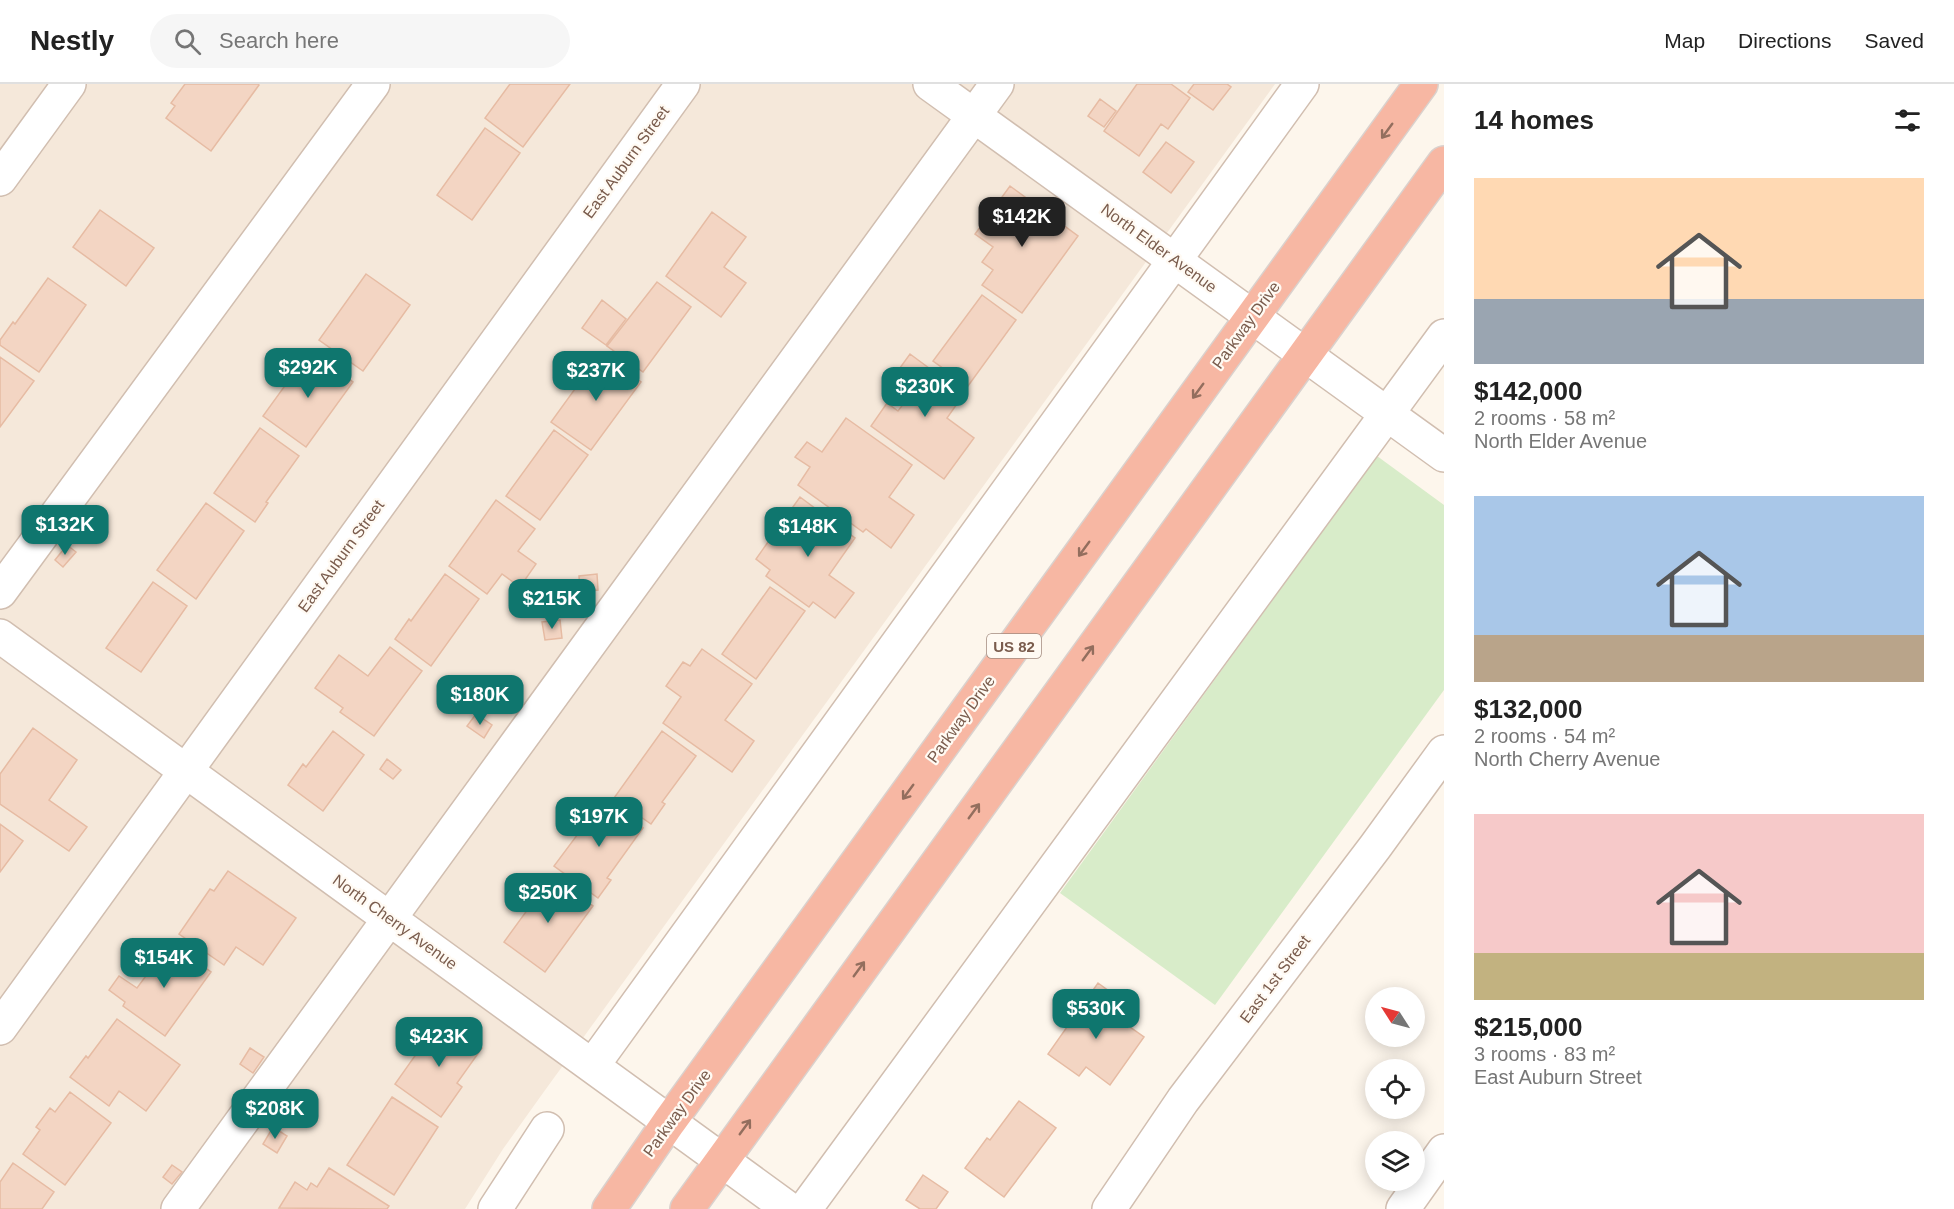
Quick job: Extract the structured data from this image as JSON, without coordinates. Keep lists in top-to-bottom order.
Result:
{
  "streets": {
    "highway": ["Parkway Drive", "US 82"],
    "street": [
      "East Auburn Street",
      "North Elder Avenue",
      "North Cherry Avenue",
      "East 1st Street"
    ]
  },
  "crossings": [
    ["East Auburn Street", "North Cherry Avenue"],
    ["North Elder Avenue", "Parkway Drive"],
    ["Parkway Drive", "North Cherry Avenue"]
  ],
  "north": "top left",
  "page": {
    "header": "Nestly",
    "search": "Search here",
    "nav": ["Map", "Directions", "Saved"],
    "heading": "14 homes",
    "list": [
      {
        "name": "$142,000",
        "note": "2 rooms · 58 m² · North Elder Avenue"
      },
      {
        "name": "$132,000",
        "note": "2 rooms · 54 m² · North Cherry Avenue"
      },
      {
        "name": "$215,000",
        "note": "3 rooms · 83 m² · East Auburn Street"
      }
    ],
    "price": [
      "$142K",
      "$292K",
      "$237K",
      "$230K",
      "$132K",
      "$148K",
      "$215K",
      "$180K",
      "$197K",
      "$250K",
      "$154K",
      "$530K",
      "$423K",
      "$208K"
    ]
  }
}
